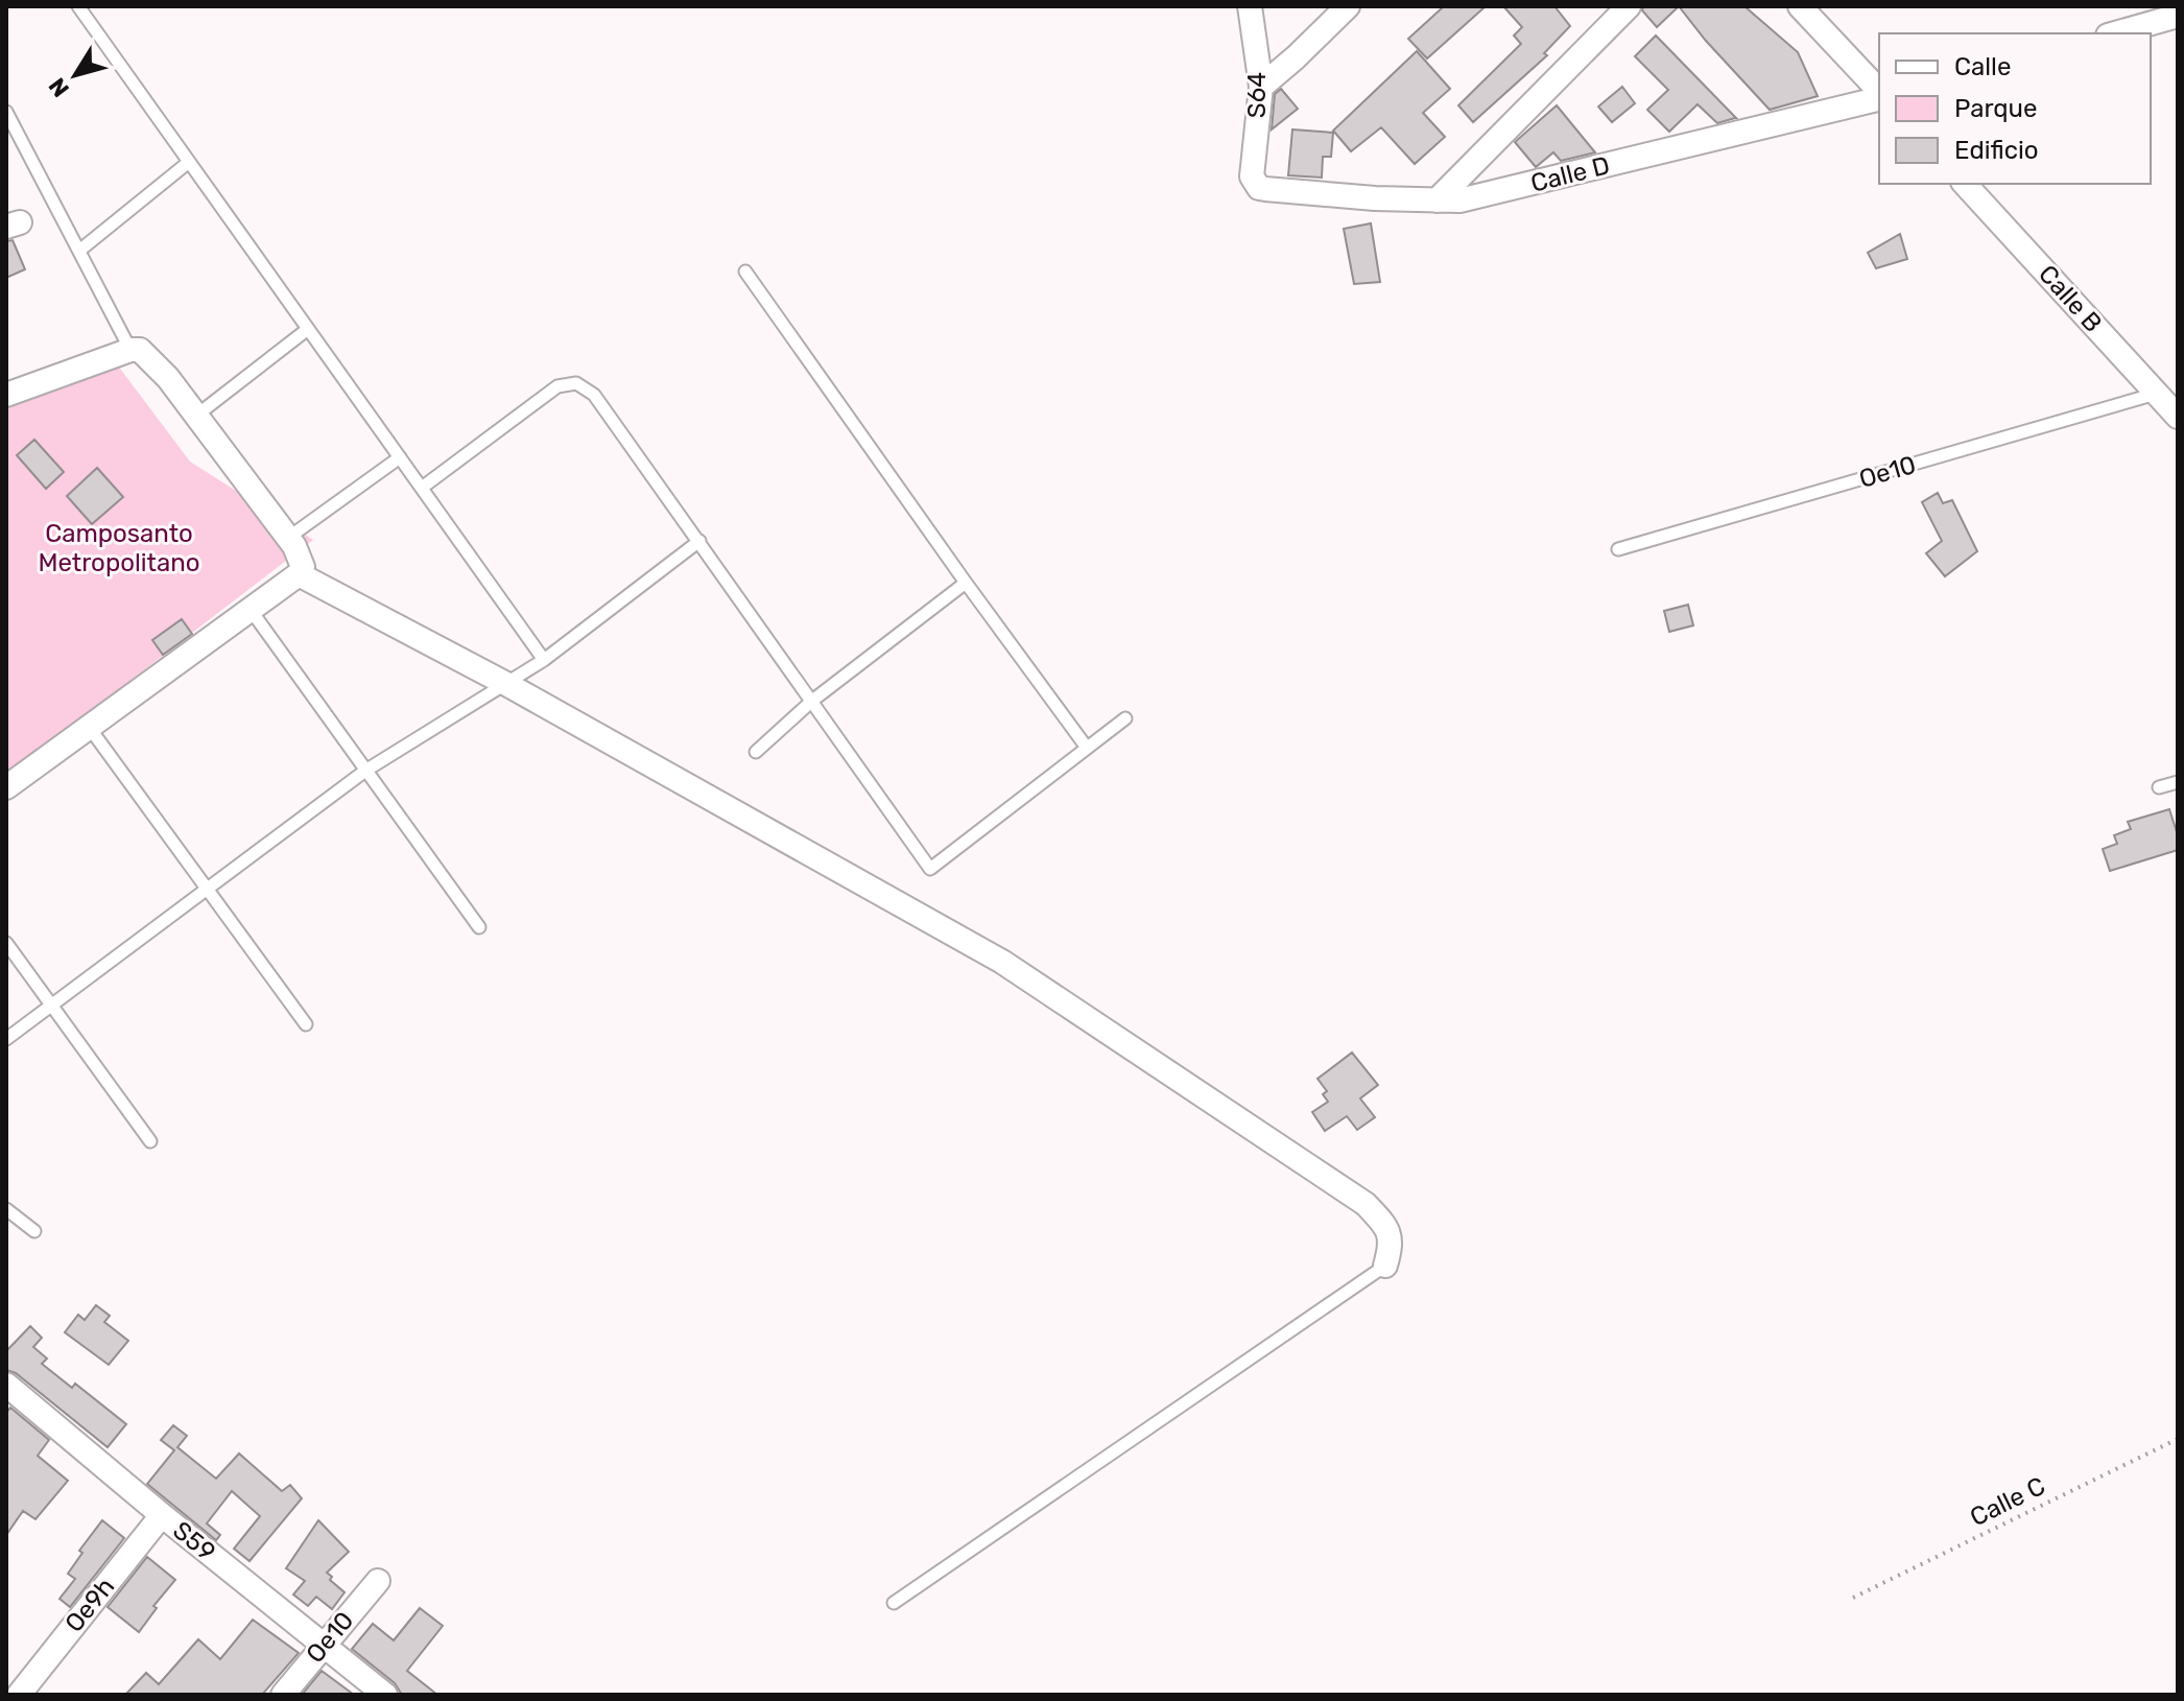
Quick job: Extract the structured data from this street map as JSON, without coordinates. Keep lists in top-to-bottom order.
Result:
{
  "streets": {
    "street": [
      "S64",
      "Calle D",
      "Calle B",
      "Oe10",
      "S59",
      "Oe9h"
    ],
    "path": ["Calle C"]
  },
  "crossings": [
    ["S64", "Calle D"],
    ["Calle B", "Oe10"],
    ["Oe10", "S59"],
    ["S59", "Oe9h"]
  ],
  "parks": ["Camposanto Metropolitano"],
  "legend": ["Calle", "Parque", "Edificio"],
  "north": "bottom left"
}
